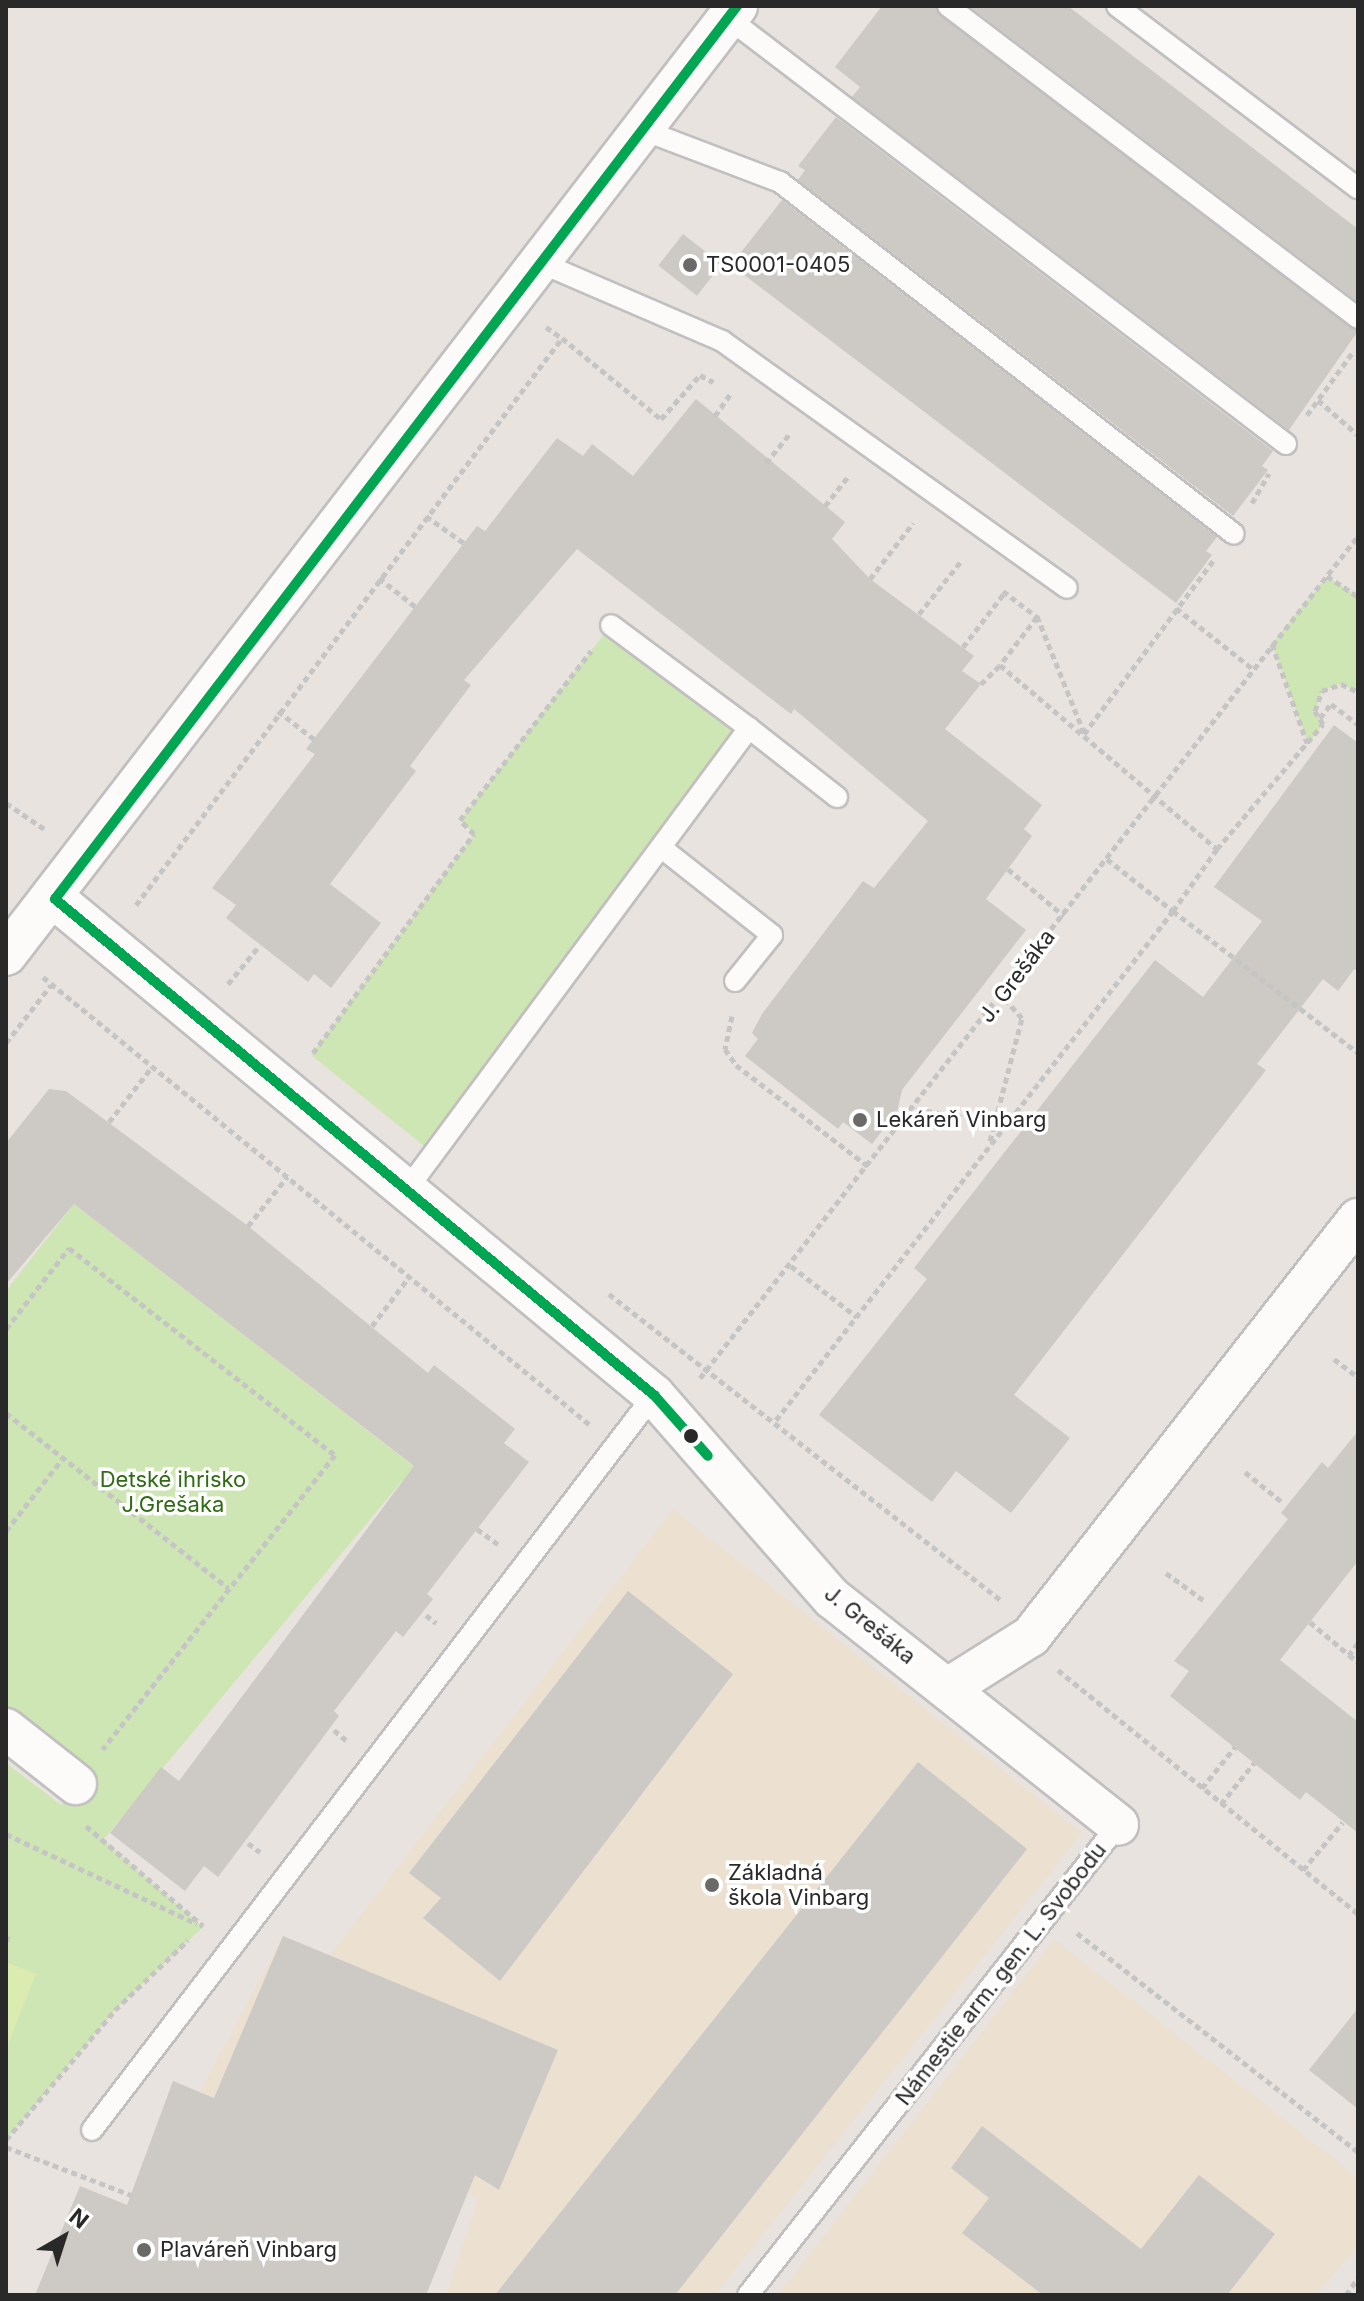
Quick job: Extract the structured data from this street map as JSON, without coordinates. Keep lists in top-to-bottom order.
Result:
{
  "streets": {
    "street": ["J. Grešáka", "Námestie arm. gen. L. Svobodu"]
  },
  "crossings": [
    ["J. Grešáka", "Námestie arm. gen. L. Svobodu"]
  ],
  "parks": ["Detské ihrisko J.Grešaka"],
  "places": [
    "TS0001-0405",
    "Lekáreň Vinbarg",
    "Základná škola Vinbarg",
    "Plaváreň Vinbarg"
  ],
  "north": "top right"
}
